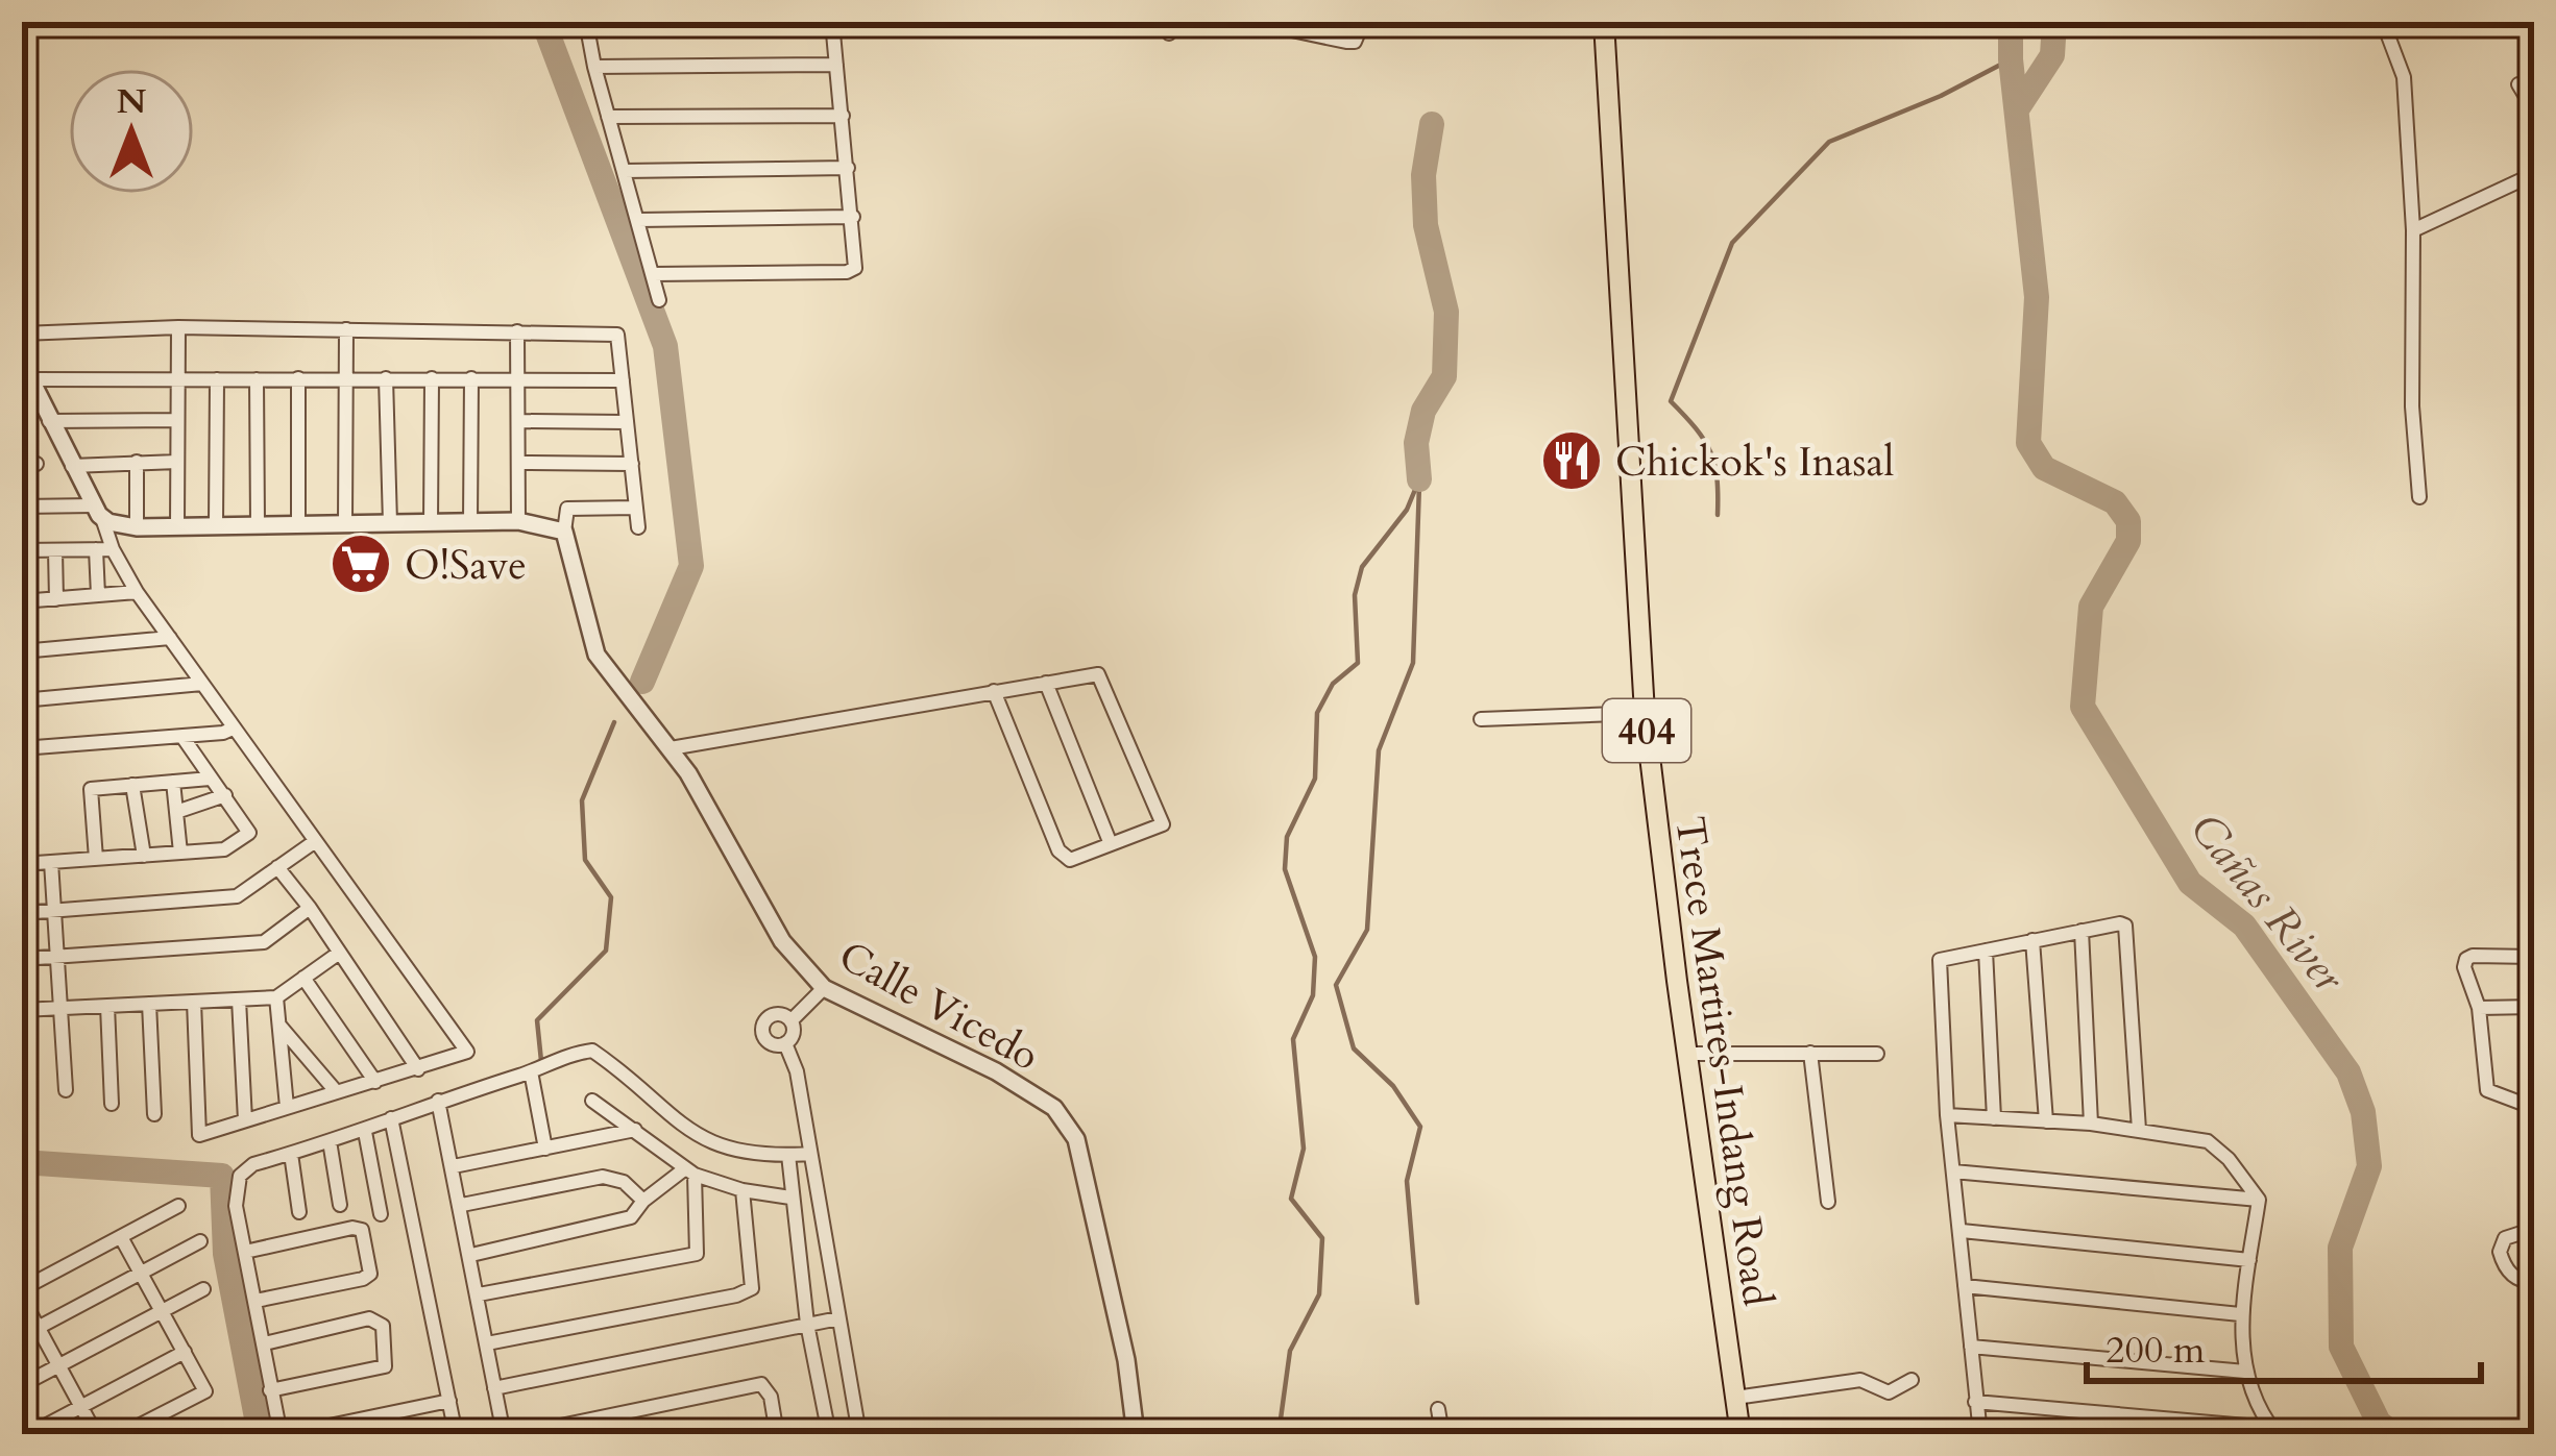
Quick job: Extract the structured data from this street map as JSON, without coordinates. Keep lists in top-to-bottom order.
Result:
{
  "streets": {
    "main road": ["404", "Trece Martires-Indang Road"],
    "street": ["Calle Vicedo"]
  },
  "water": ["Cañas River"],
  "places": {
    "restaurant": ["Chickok's Inasal"],
    "supermarket": ["O!Save"]
  },
  "scale_bar": "200 m",
  "north": "top"
}
